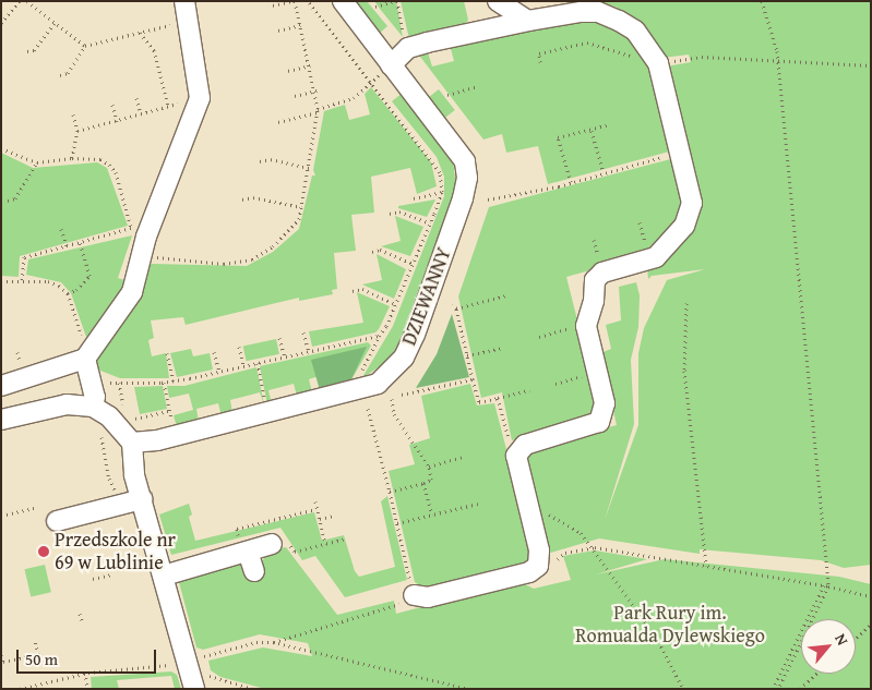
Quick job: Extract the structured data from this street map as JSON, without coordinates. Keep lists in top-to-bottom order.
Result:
{
  "streets": {
    "street": ["DZIEWANNY"]
  },
  "parks": ["Park Rury im. Romualda Dylewskiego"],
  "places": ["Przedszkole nr 69 w Lublinie"],
  "scale_bar": "50 m",
  "north": "top right"
}
